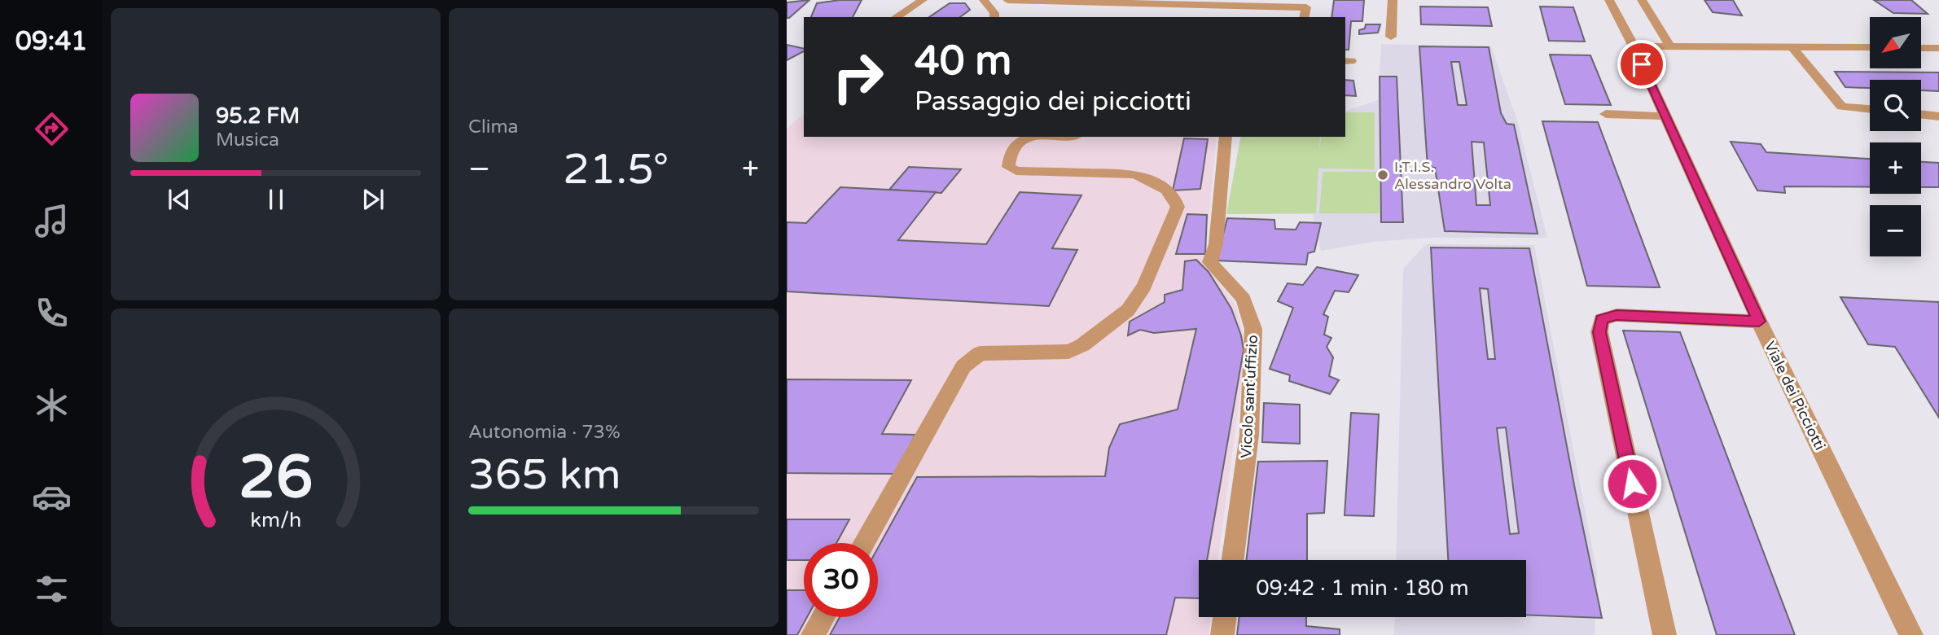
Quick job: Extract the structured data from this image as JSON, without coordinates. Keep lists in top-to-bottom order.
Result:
{
  "streets": {
    "street": ["Viale dei Picciotti", "Vicolo sant'uffizio"]
  },
  "places": ["I.T.I.S. Alessandro Volta"],
  "north": "bottom left",
  "page": {
    "tabs": "09:41",
    "tile": [
      "Clima",
      ["Autonomia · 73%", "365 km"]
    ],
    "map_buttons": ["+", "−"],
    "turn": ["40 m", "Passaggio dei picciotti"],
    "song": ["95.2 FM", "Musica"],
    "heat": ["−", "21.5°", "+"],
    "limit": "30",
    "trip": "09:42 · 1 min · 180 m",
    "gauge": ["26", "km/h"]
  }
}
